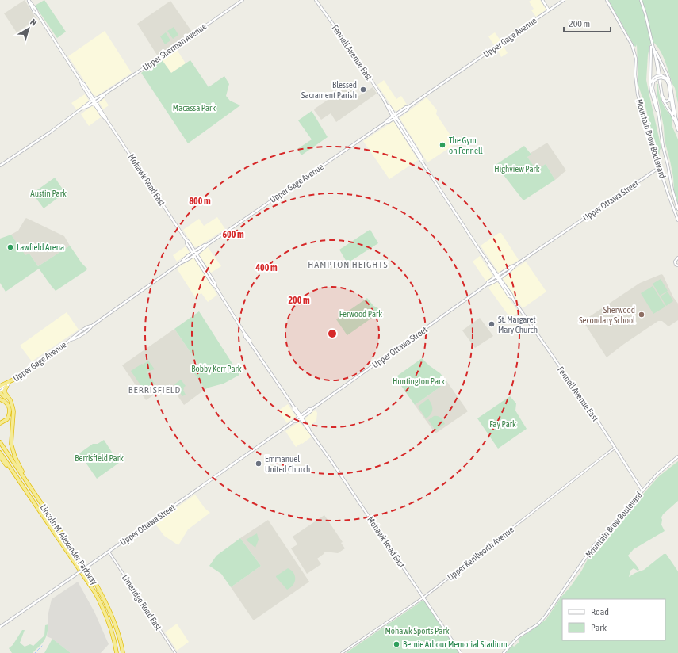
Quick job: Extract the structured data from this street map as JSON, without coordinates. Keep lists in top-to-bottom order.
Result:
{
  "streets": {
    "highway": ["Lincoln M. Alexander Parkway"],
    "main road": [
      "Upper Gage Avenue",
      "Upper Sherman Avenue",
      "Fennell Avenue East",
      "Mountain Brow Boulevard",
      "Mohawk Road East",
      "Upper Ottawa Street"
    ],
    "street": ["Upper Kenilworth Avenue", "Limeridge Road East"]
  },
  "crossings": [
    ["Upper Gage Avenue", "Fennell Avenue East"],
    ["Upper Gage Avenue", "Mohawk Road East"],
    ["Upper Sherman Avenue", "Mohawk Road East"],
    ["Fennell Avenue East", "Mountain Brow Boulevard"],
    ["Fennell Avenue East", "Upper Ottawa Street"],
    ["Fennell Avenue East", "Upper Kenilworth Avenue"],
    ["Mountain Brow Boulevard", "Upper Ottawa Street"],
    ["Mohawk Road East", "Upper Ottawa Street"],
    ["Mohawk Road East", "Upper Kenilworth Avenue"],
    ["Upper Ottawa Street", "Limeridge Road East"]
  ],
  "districts": ["HAMPTON HEIGHTS", "BERRISFIELD"],
  "parks": [
    "Macassa Park",
    "Highview Park",
    "Austin Park",
    "Ferwood Park",
    "Bobby Kerr Park",
    "Huntington Park",
    "Fay Park",
    "Berrisfield Park",
    "Mohawk Sports Park"
  ],
  "places": [
    "Blessed Sacrament Parish",
    "The Gym on Fennell",
    "Lawfield Arena",
    "Sherwood Secondary School",
    "St. Margaret Mary Church",
    "Emmanuel United Church",
    "Bernie Arbour Memorial Stadium"
  ],
  "legend": ["Road", "Park"],
  "scale_bar": "200 m",
  "north": "top right",
  "rings": [
    "800 m",
    "600 m",
    "400 m",
    "200 m"
  ]
}
